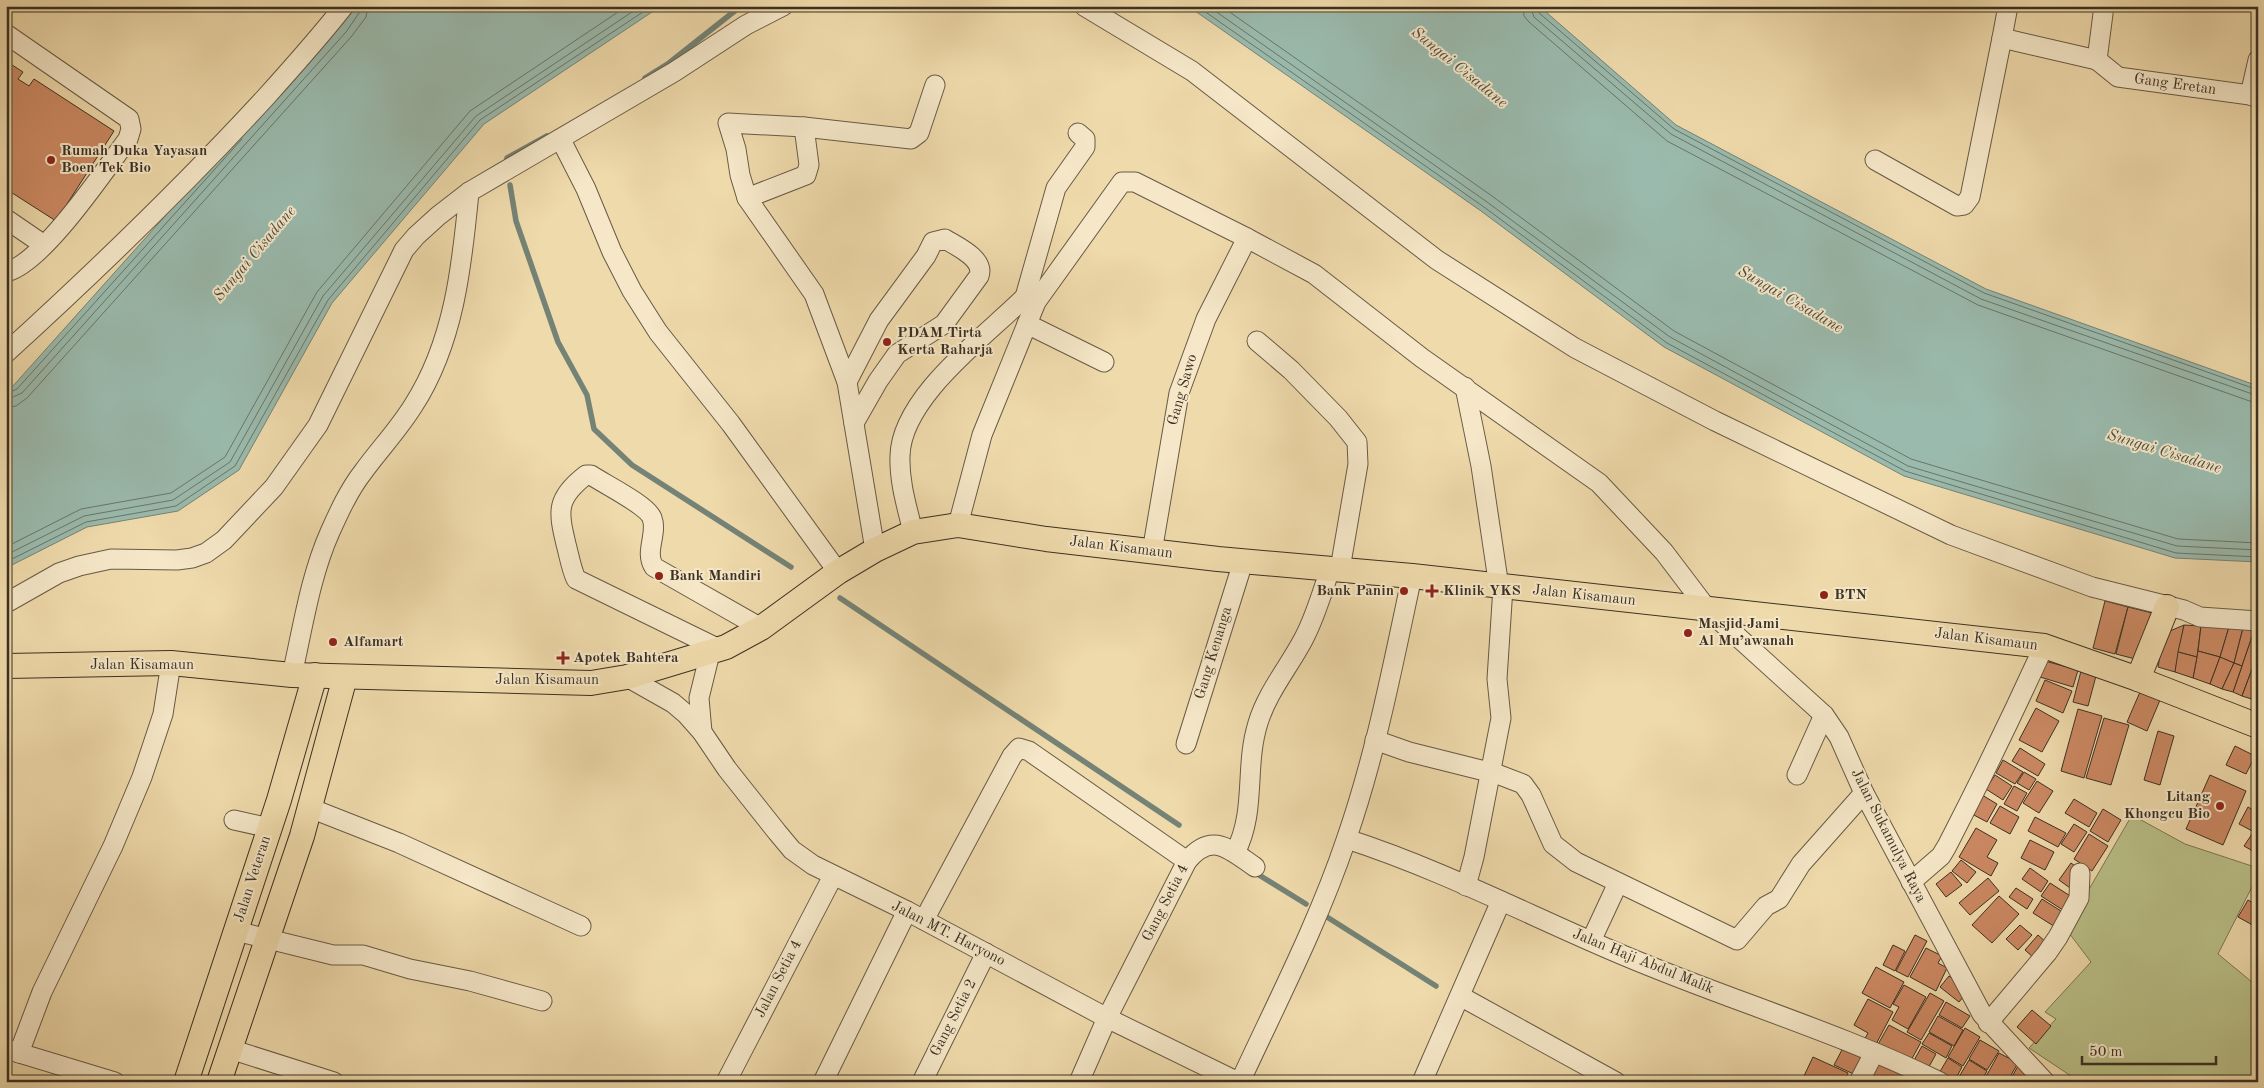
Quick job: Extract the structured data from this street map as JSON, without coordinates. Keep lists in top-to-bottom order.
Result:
{
  "streets": {
    "main road": ["Jalan Kisamaun", "Jalan Veteran"],
    "street": [
      "Gang Eretan",
      "Gang Sawo",
      "Gang Kenanga",
      "Jalan Sukamulya Raya",
      "Gang Setia 4",
      "Jalan MT. Haryono",
      "Jalan Haji Abdul Malik",
      "Jalan Setia 4",
      "Gang Setia 2"
    ]
  },
  "crossings": [
    ["Gang Sawo", "Jalan Kisamaun"],
    ["Gang Sawo", "Jalan Sukamulya Raya"],
    ["Jalan Kisamaun", "Gang Kenanga"],
    ["Jalan Kisamaun", "Jalan Sukamulya Raya"],
    ["Jalan Kisamaun", "Jalan Veteran"],
    ["Jalan Kisamaun", "Jalan MT. Haryono"],
    ["Gang Setia 4", "Jalan MT. Haryono"],
    ["Jalan MT. Haryono", "Jalan Setia 4"],
    ["Jalan MT. Haryono", "Gang Setia 2"]
  ],
  "water": ["Sungai Cisadane"],
  "places": {
    "other": [
      "Rumah Duka Yayasan Boen Tek Bio",
      "PDAM Tirta Kerta Raharja",
      "Bank Mandiri",
      "Bank Panin",
      "BTN",
      "Masjid Jami Al Mu’awanah",
      "Alfamart",
      "Litang Khongcu Bio"
    ],
    "health": ["Klinik YKS", "Apotek Bahtera"]
  },
  "scale_bar": "50 m"
}
